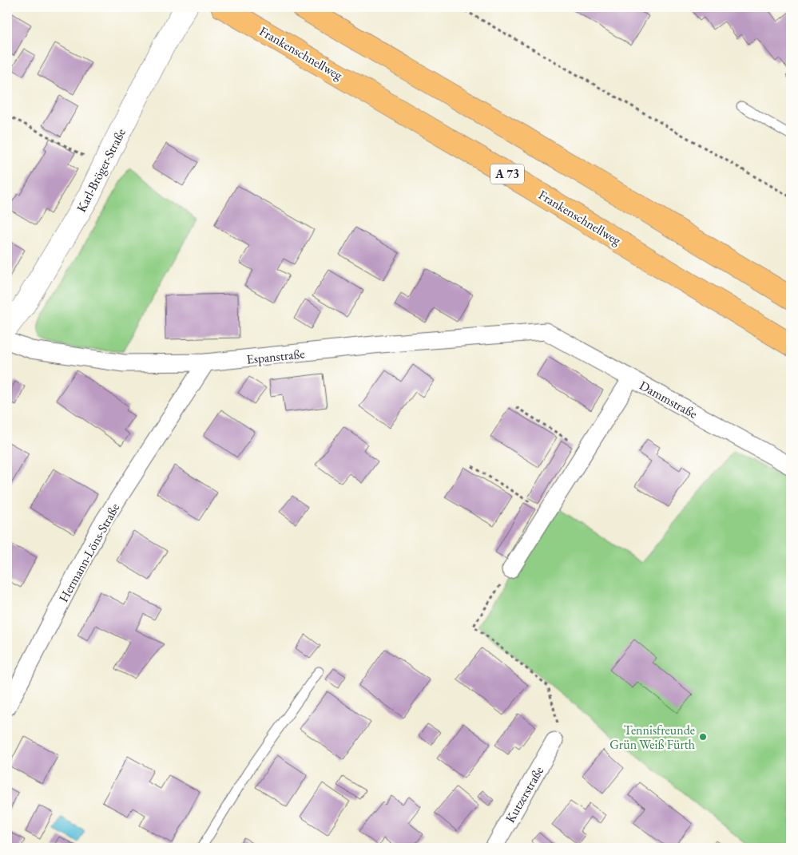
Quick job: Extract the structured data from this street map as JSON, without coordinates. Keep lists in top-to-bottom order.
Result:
{
  "streets": {
    "highway": ["Frankenschnellweg", "A 73"],
    "street": [
      "Karl-Bröger-Straße",
      "Espanstraße",
      "Dammstraße",
      "Hermann-Löns-Straße",
      "Kutzerstraße"
    ]
  },
  "crossings": [
    ["Espanstraße", "Dammstraße"],
    ["Espanstraße", "Hermann-Löns-Straße"]
  ],
  "places": ["Tennisfreunde Grün Weiß Fürth"]
}
